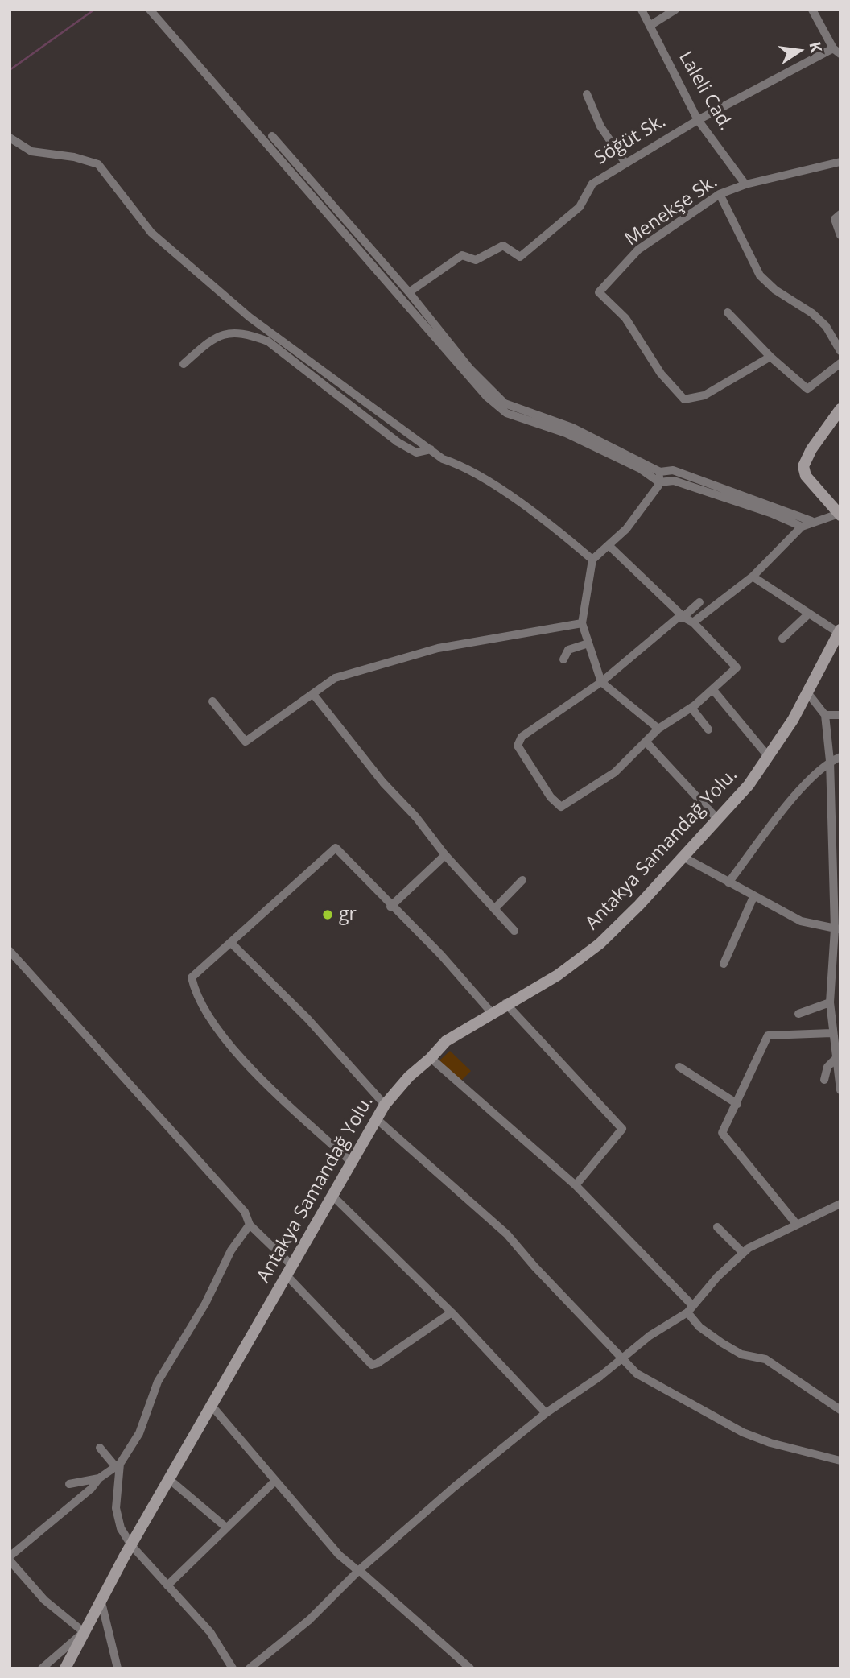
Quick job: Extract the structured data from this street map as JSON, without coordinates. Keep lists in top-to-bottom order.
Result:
{
  "streets": {
    "street": [
      "Laleli Cad.",
      "Söğüt Sk.",
      "Menekşe Sk.",
      "Antakya Samandağ Yolu."
    ]
  },
  "crossings": [
    ["Laleli Cad.", "Söğüt Sk."],
    ["Laleli Cad.", "Menekşe Sk."]
  ],
  "places": ["gr"],
  "north": "right"
}
